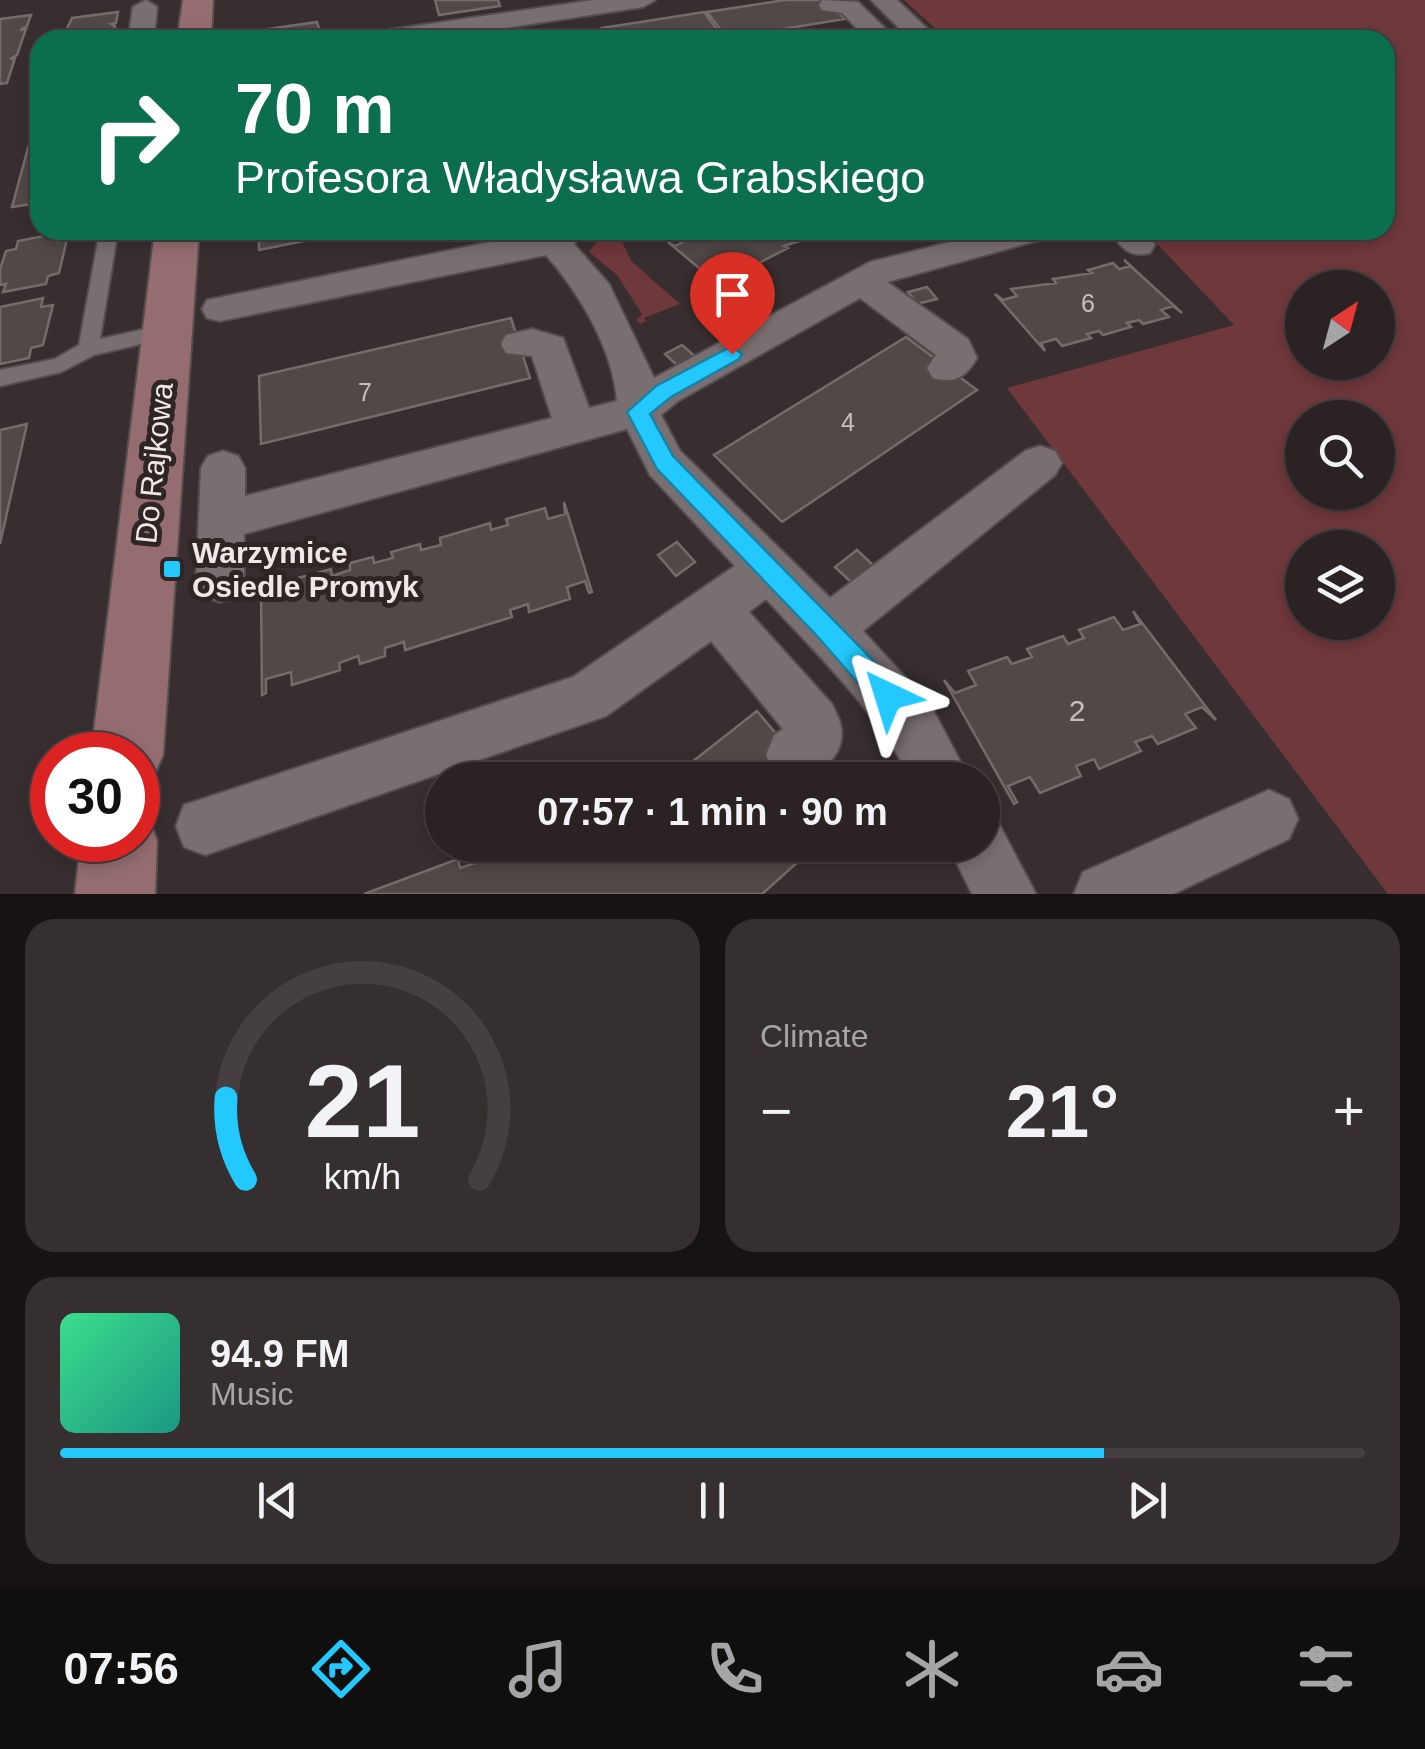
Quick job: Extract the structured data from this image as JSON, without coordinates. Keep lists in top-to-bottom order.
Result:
{
  "streets": {
    "street": ["Do Rajkowa"]
  },
  "places": {
    "transit": ["Warzymice Osiedle Promyk"]
  },
  "house_numbers": [
    "6",
    "7",
    "4",
    "2"
  ],
  "north": "top right",
  "page": {
    "turn": ["70 m", "Profesora Władysława Grabskiego"],
    "limit": "30",
    "trip": "07:57 · 1 min · 90 m",
    "tile": "Climate",
    "heat": ["−", "21°", "+"],
    "song": ["94.9 FM", "Music"],
    "tabs": "07:56",
    "gauge": ["21", "km/h"]
  }
}
